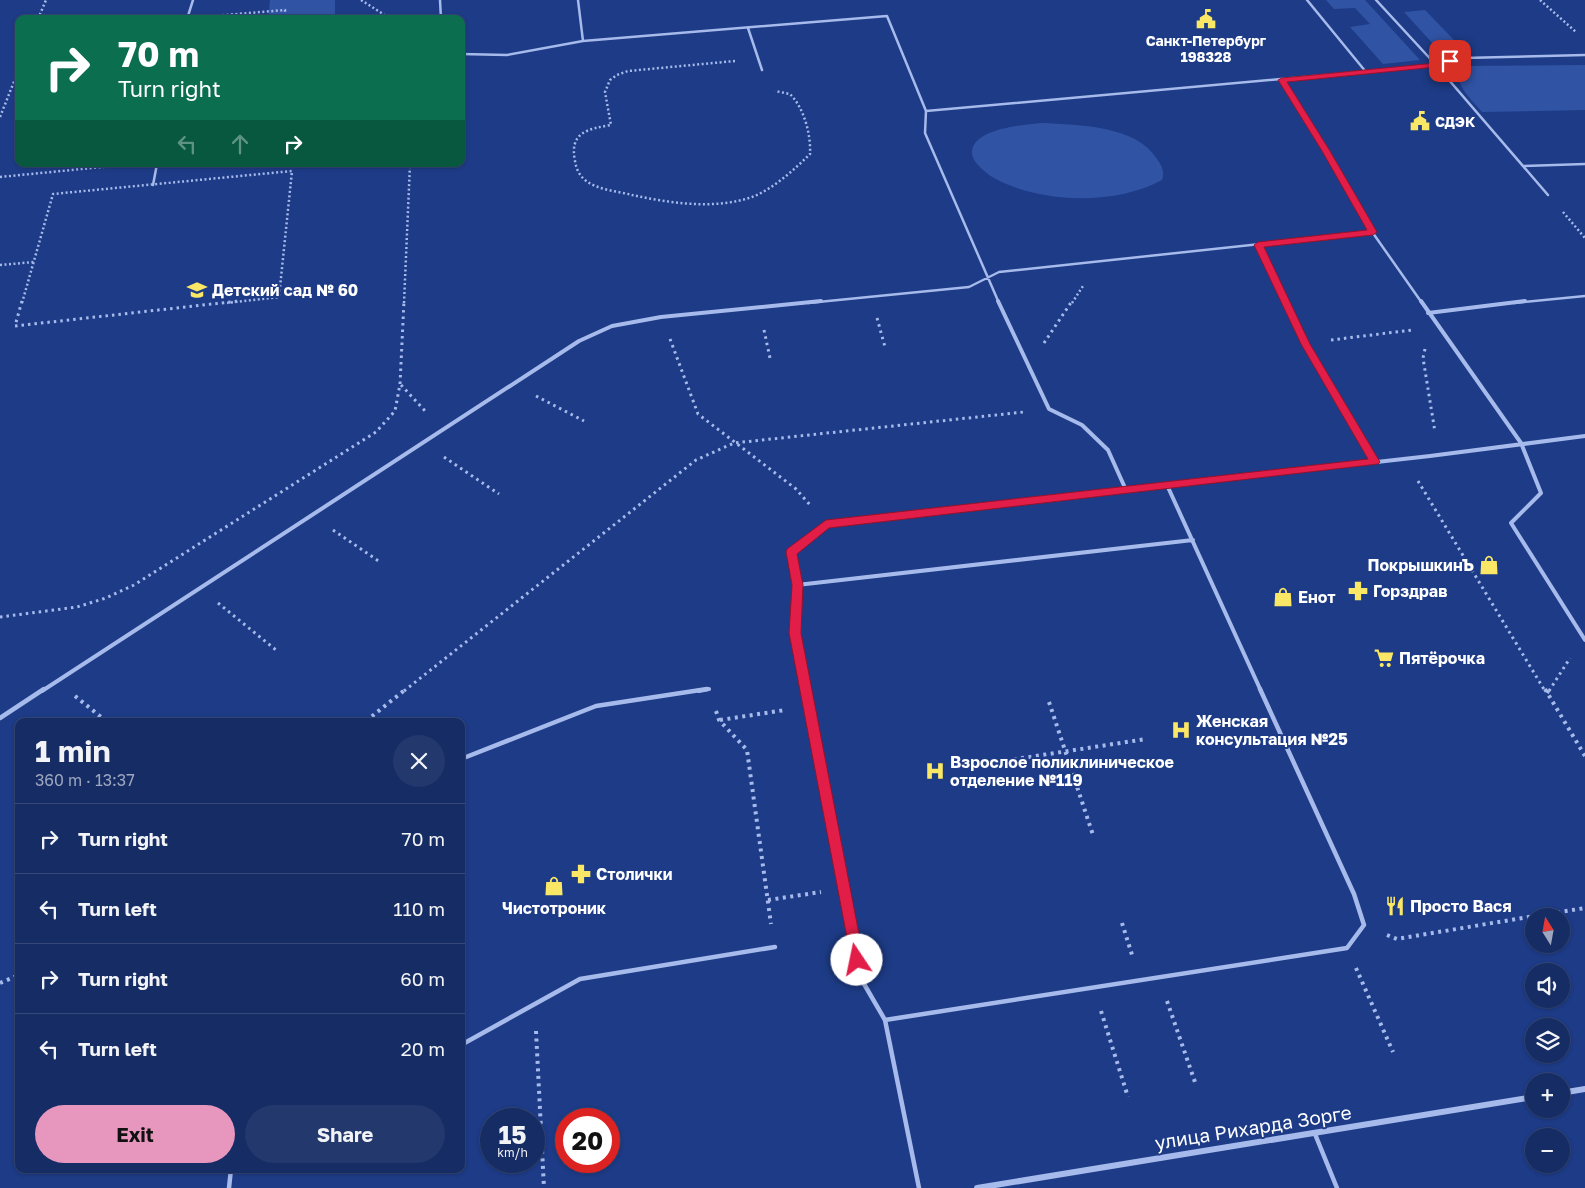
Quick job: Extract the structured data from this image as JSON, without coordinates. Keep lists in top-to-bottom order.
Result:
{
  "streets": {
    "street": ["улица Рихарда Зорге"]
  },
  "places": {
    "public building": ["Санкт-Петербург 198328", "СДЭК"],
    "school or university": ["Детский сад № 60"],
    "shop": ["ПокрышкинЪ", "Енот", "Чистотроник"],
    "pharmacy": ["Горздрав", "Столички"],
    "supermarket": ["Пятёрочка"],
    "hospital": ["Женская консультация №25", "Взрослое поликлиническое отделение №119"],
    "restaurant": ["Просто Вася"]
  },
  "north": "top",
  "page": {
    "turn": ["70 m", "Turn right"],
    "heading": ["1 min", "360 m · 13:37"],
    "list": [
      {
        "name": "Turn right",
        "value": "70 m"
      },
      {
        "name": "Turn left",
        "value": "110 m"
      },
      {
        "name": "Turn right",
        "value": "60 m"
      },
      {
        "name": "Turn left",
        "value": "20 m"
      }
    ],
    "map_buttons": ["+", "−"],
    "buttons": ["Exit", "Share"],
    "speed": "15 km/h",
    "limit": "20"
  }
}
